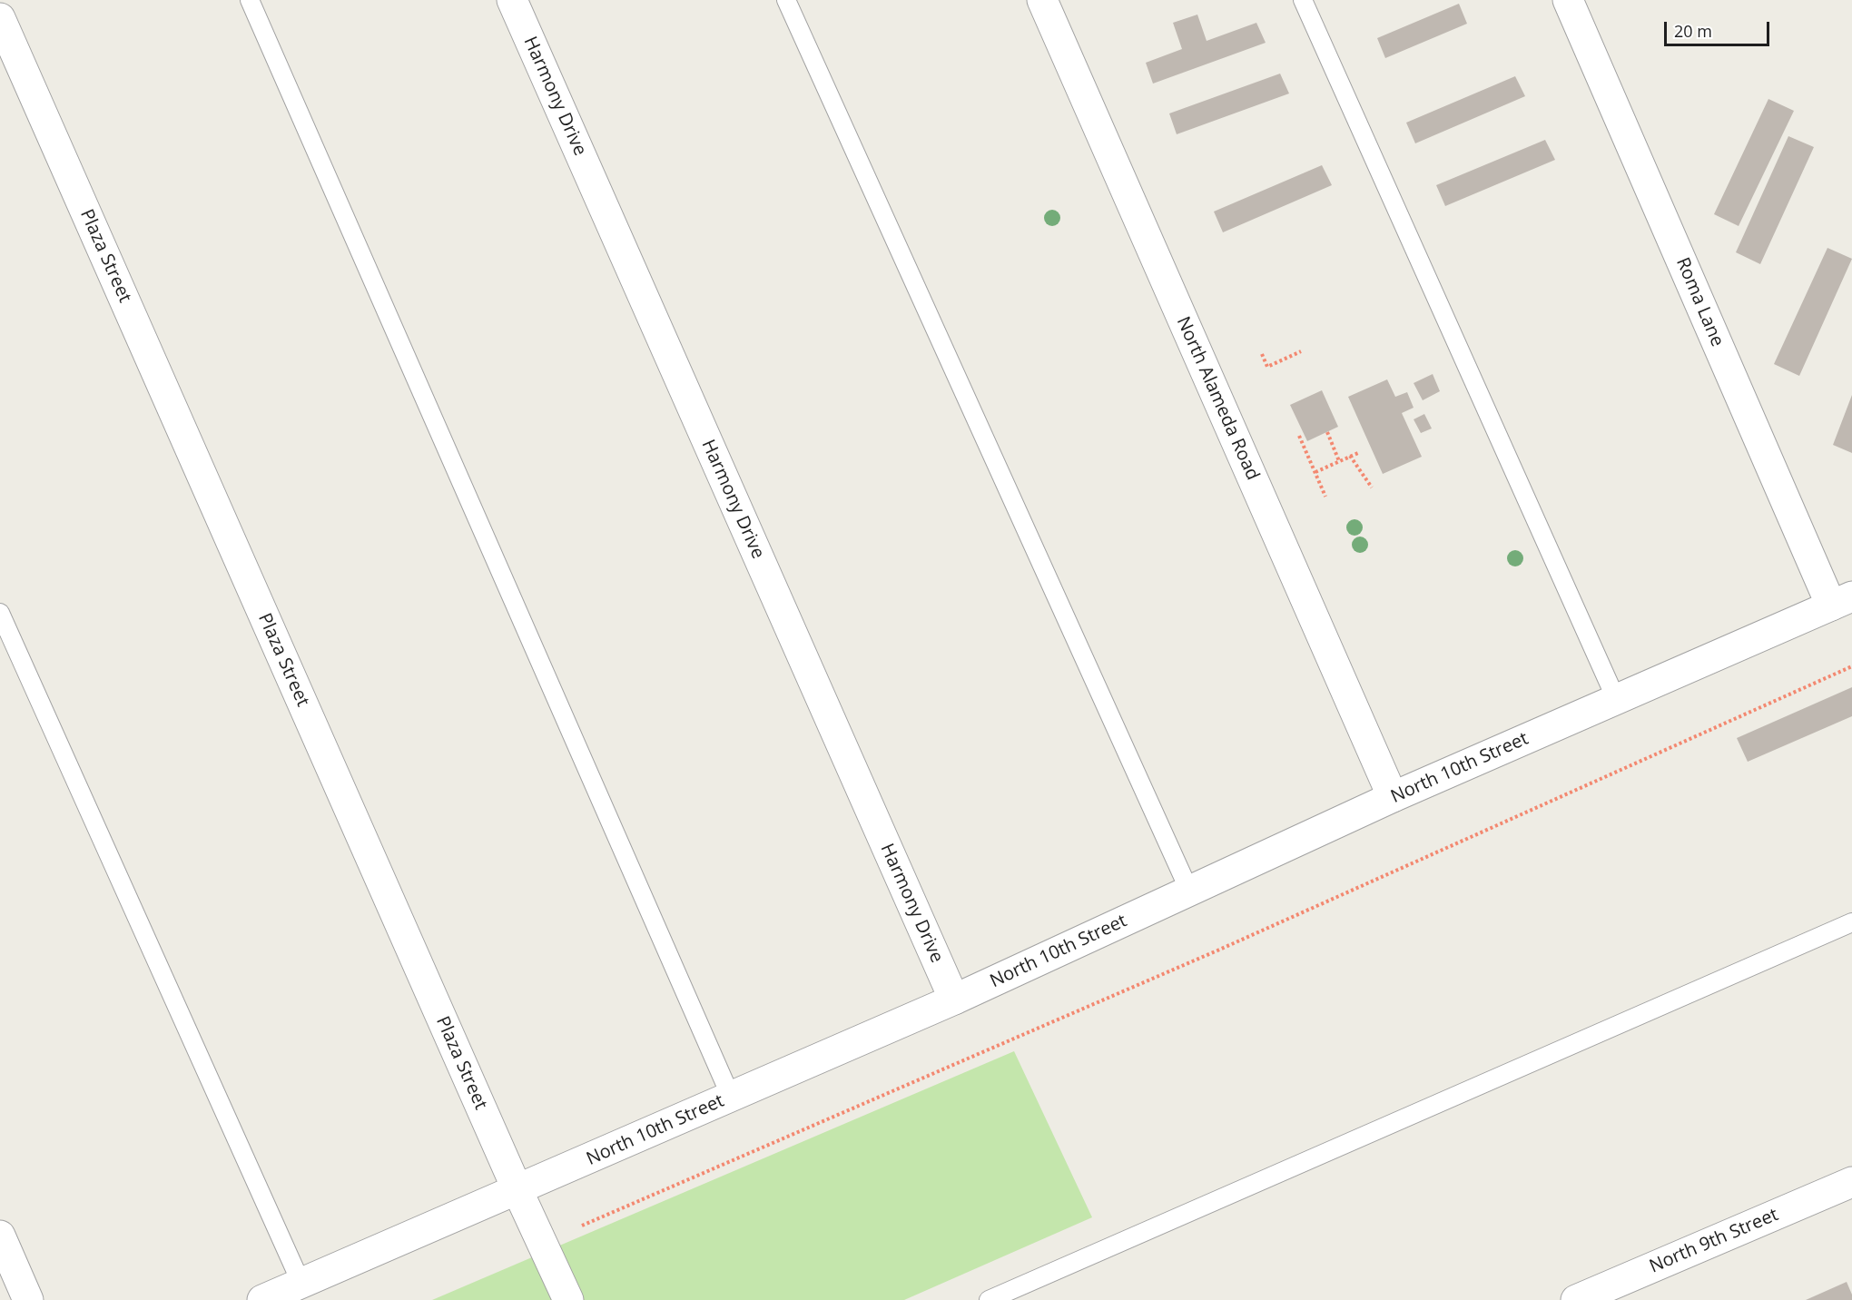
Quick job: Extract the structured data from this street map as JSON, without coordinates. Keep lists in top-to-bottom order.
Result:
{
  "streets": {
    "street": [
      "Harmony Drive",
      "Plaza Street",
      "Roma Lane",
      "North Alameda Road",
      "North 10th Street",
      "North 9th Street"
    ]
  },
  "crossings": [
    ["Harmony Drive", "North 10th Street"],
    ["Plaza Street", "North 10th Street"],
    ["Roma Lane", "North 10th Street"],
    ["North Alameda Road", "North 10th Street"]
  ],
  "scale_bar": "20 m"
}
